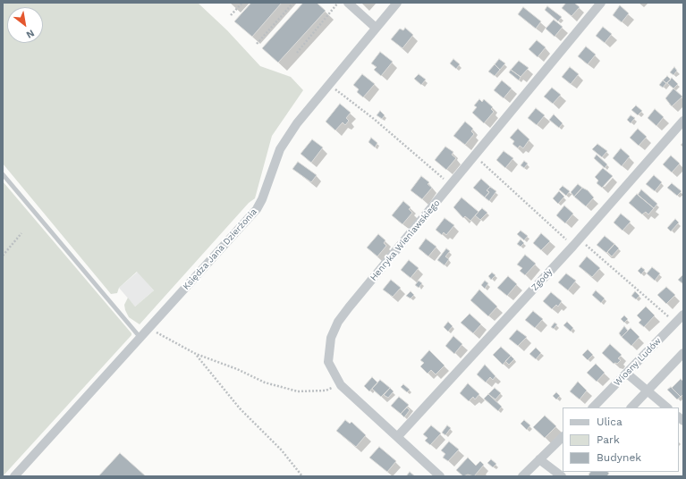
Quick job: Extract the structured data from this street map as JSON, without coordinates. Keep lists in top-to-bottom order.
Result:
{
  "streets": {
    "street": [
      "Henryka Wieniawskiego",
      "Księdza Jana Dzierżonia",
      "Zgody",
      "Wiosny Ludów"
    ]
  },
  "crossings": [
    ["Henryka Wieniawskiego", "Zgody"]
  ],
  "legend": ["Ulica", "Park", "Budynek"],
  "north": "bottom right"
}
